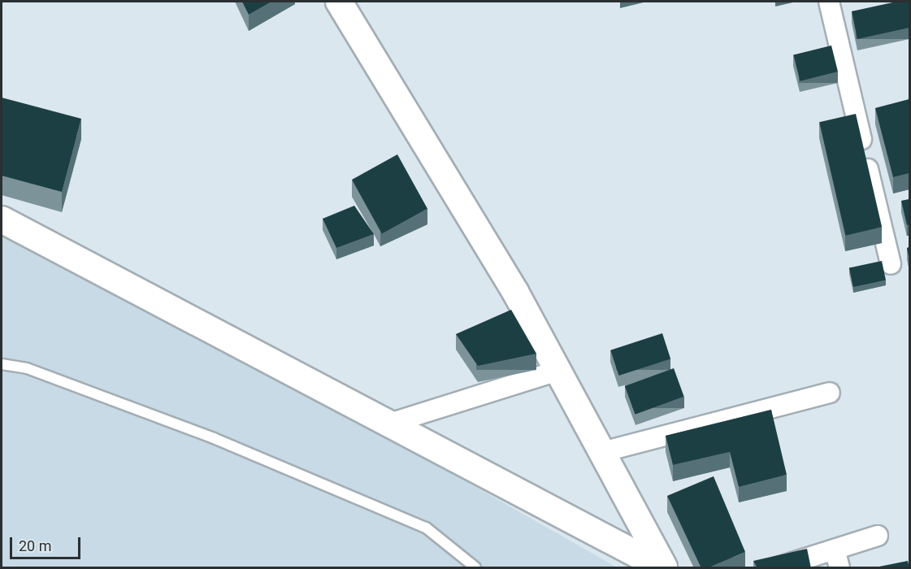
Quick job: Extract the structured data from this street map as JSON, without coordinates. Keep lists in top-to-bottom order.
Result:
{
  "scale_bar": "20 m"
}
